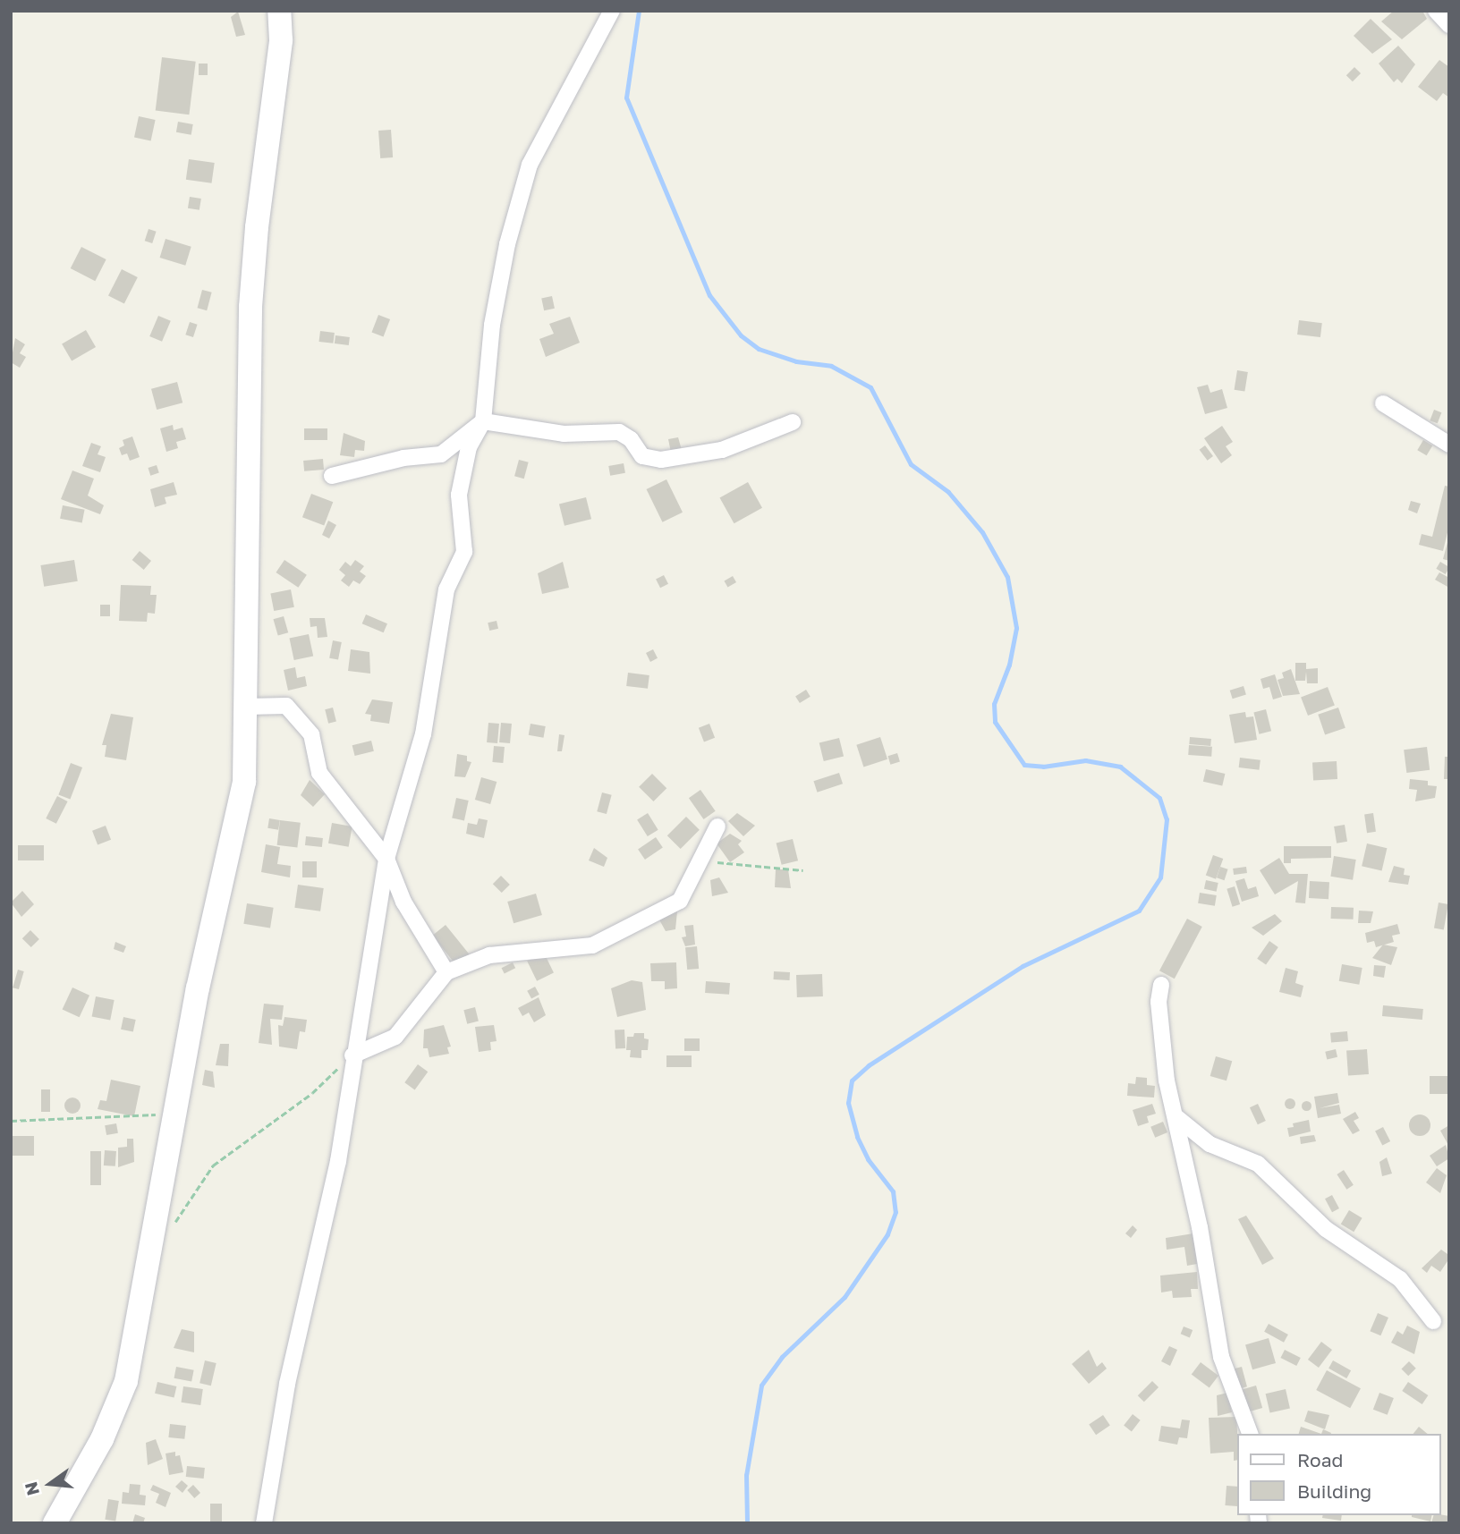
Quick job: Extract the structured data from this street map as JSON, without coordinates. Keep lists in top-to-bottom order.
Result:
{
  "legend": ["Road", "Building"],
  "north": "left"
}
